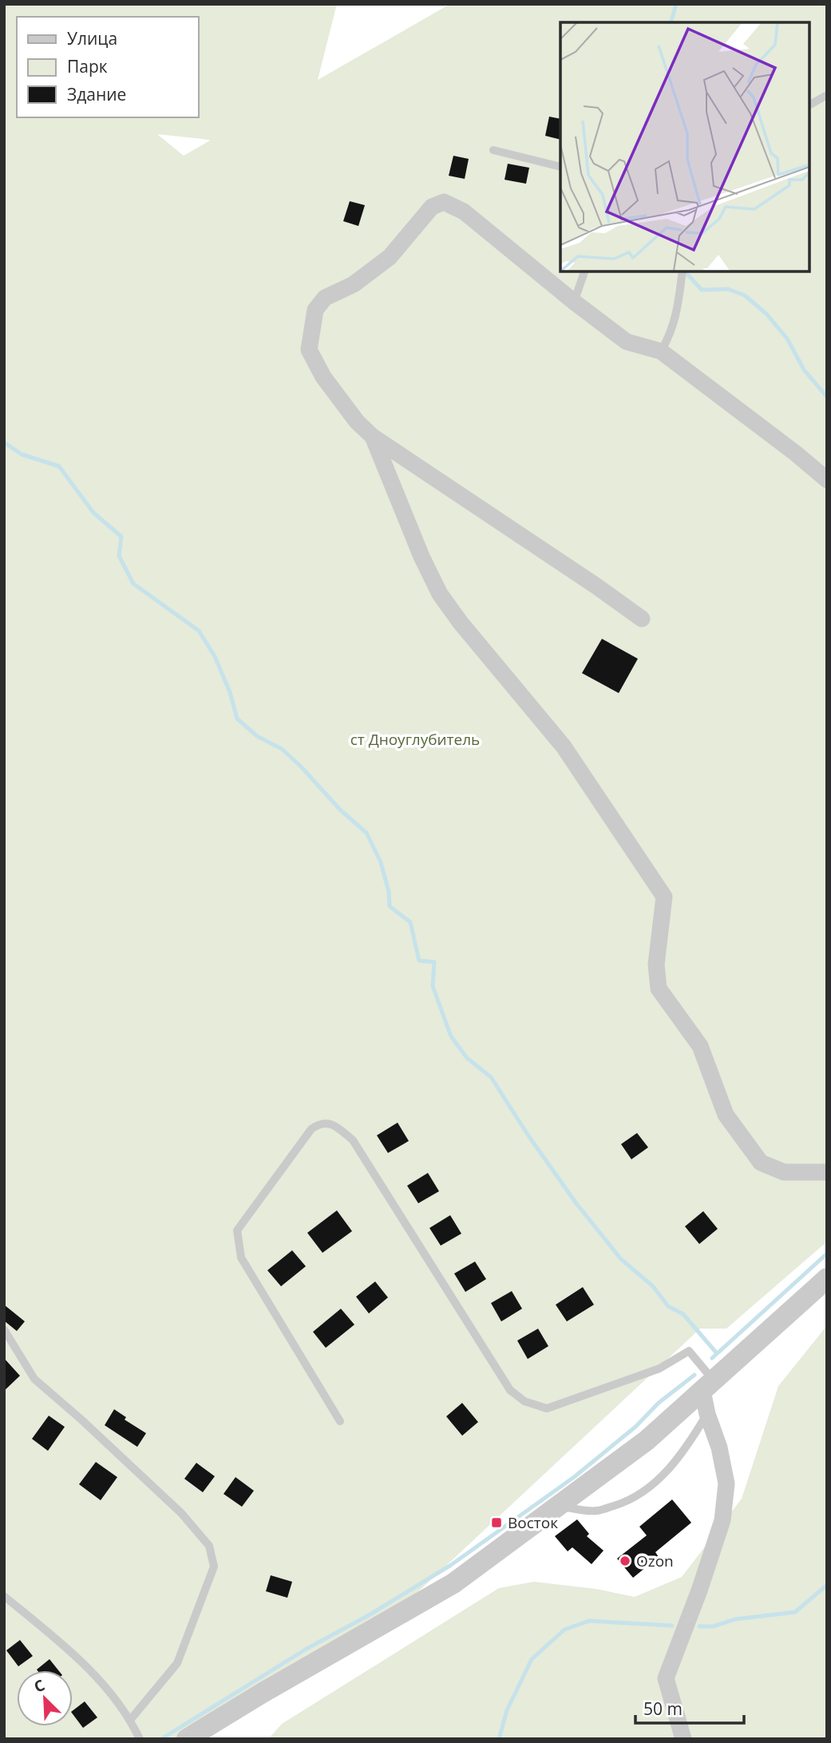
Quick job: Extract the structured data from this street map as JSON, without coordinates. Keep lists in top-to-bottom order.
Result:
{
  "parks": ["ст Дноуглубитель"],
  "places": {
    "transit": ["Восток"],
    "other": ["Ozon"]
  },
  "legend": ["Улица", "Парк", "Здание"],
  "scale_bar": "50 m",
  "north": "top left"
}
